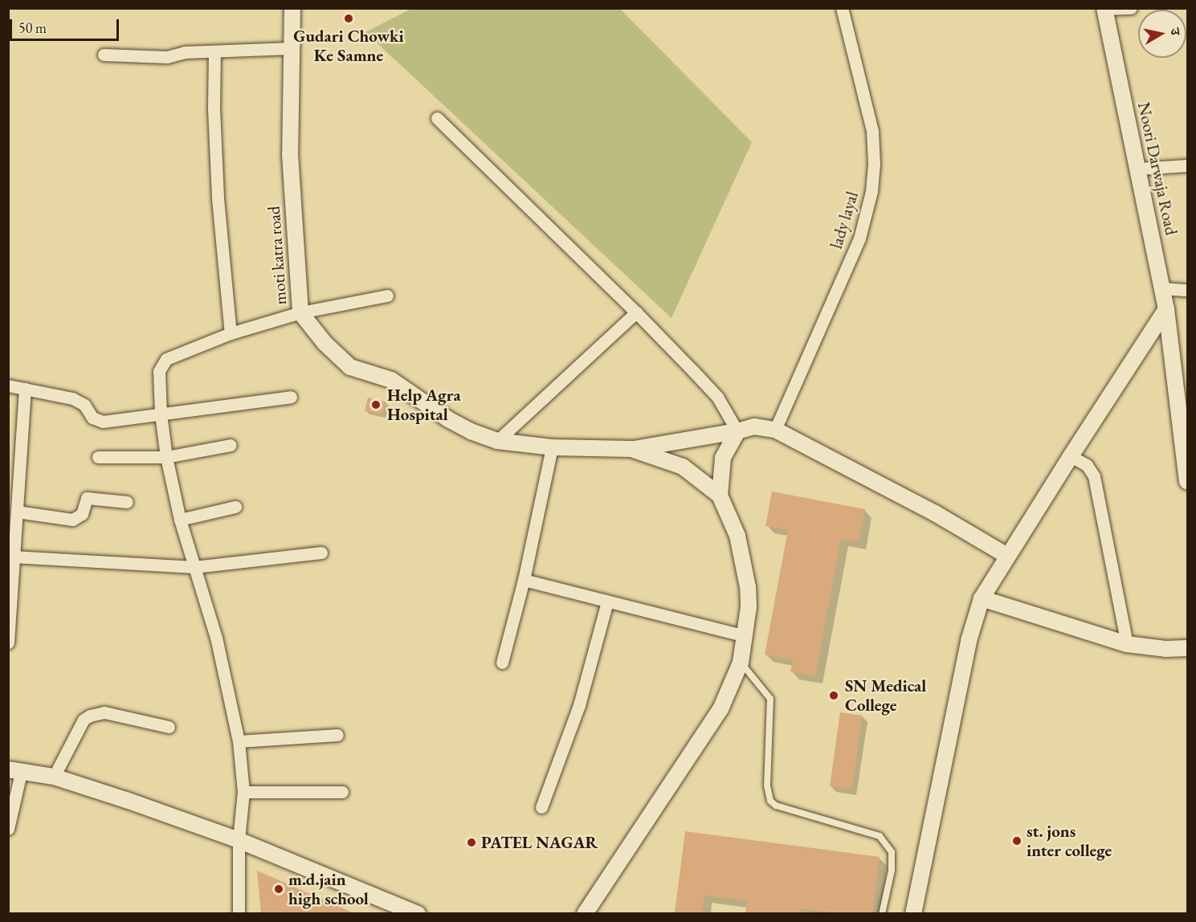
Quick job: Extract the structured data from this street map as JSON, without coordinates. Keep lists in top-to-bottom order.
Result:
{
  "streets": {
    "street": ["Noori Darwaja Road", "lady layal", "moti katra road"]
  },
  "places": [
    "Gudari Chowki Ke Samne",
    "Help Agra Hospital",
    "SN Medical College",
    "st. jons inter college",
    "PATEL NAGAR",
    "m.d.jain high school"
  ],
  "scale_bar": "50 m",
  "north": "right"
}
